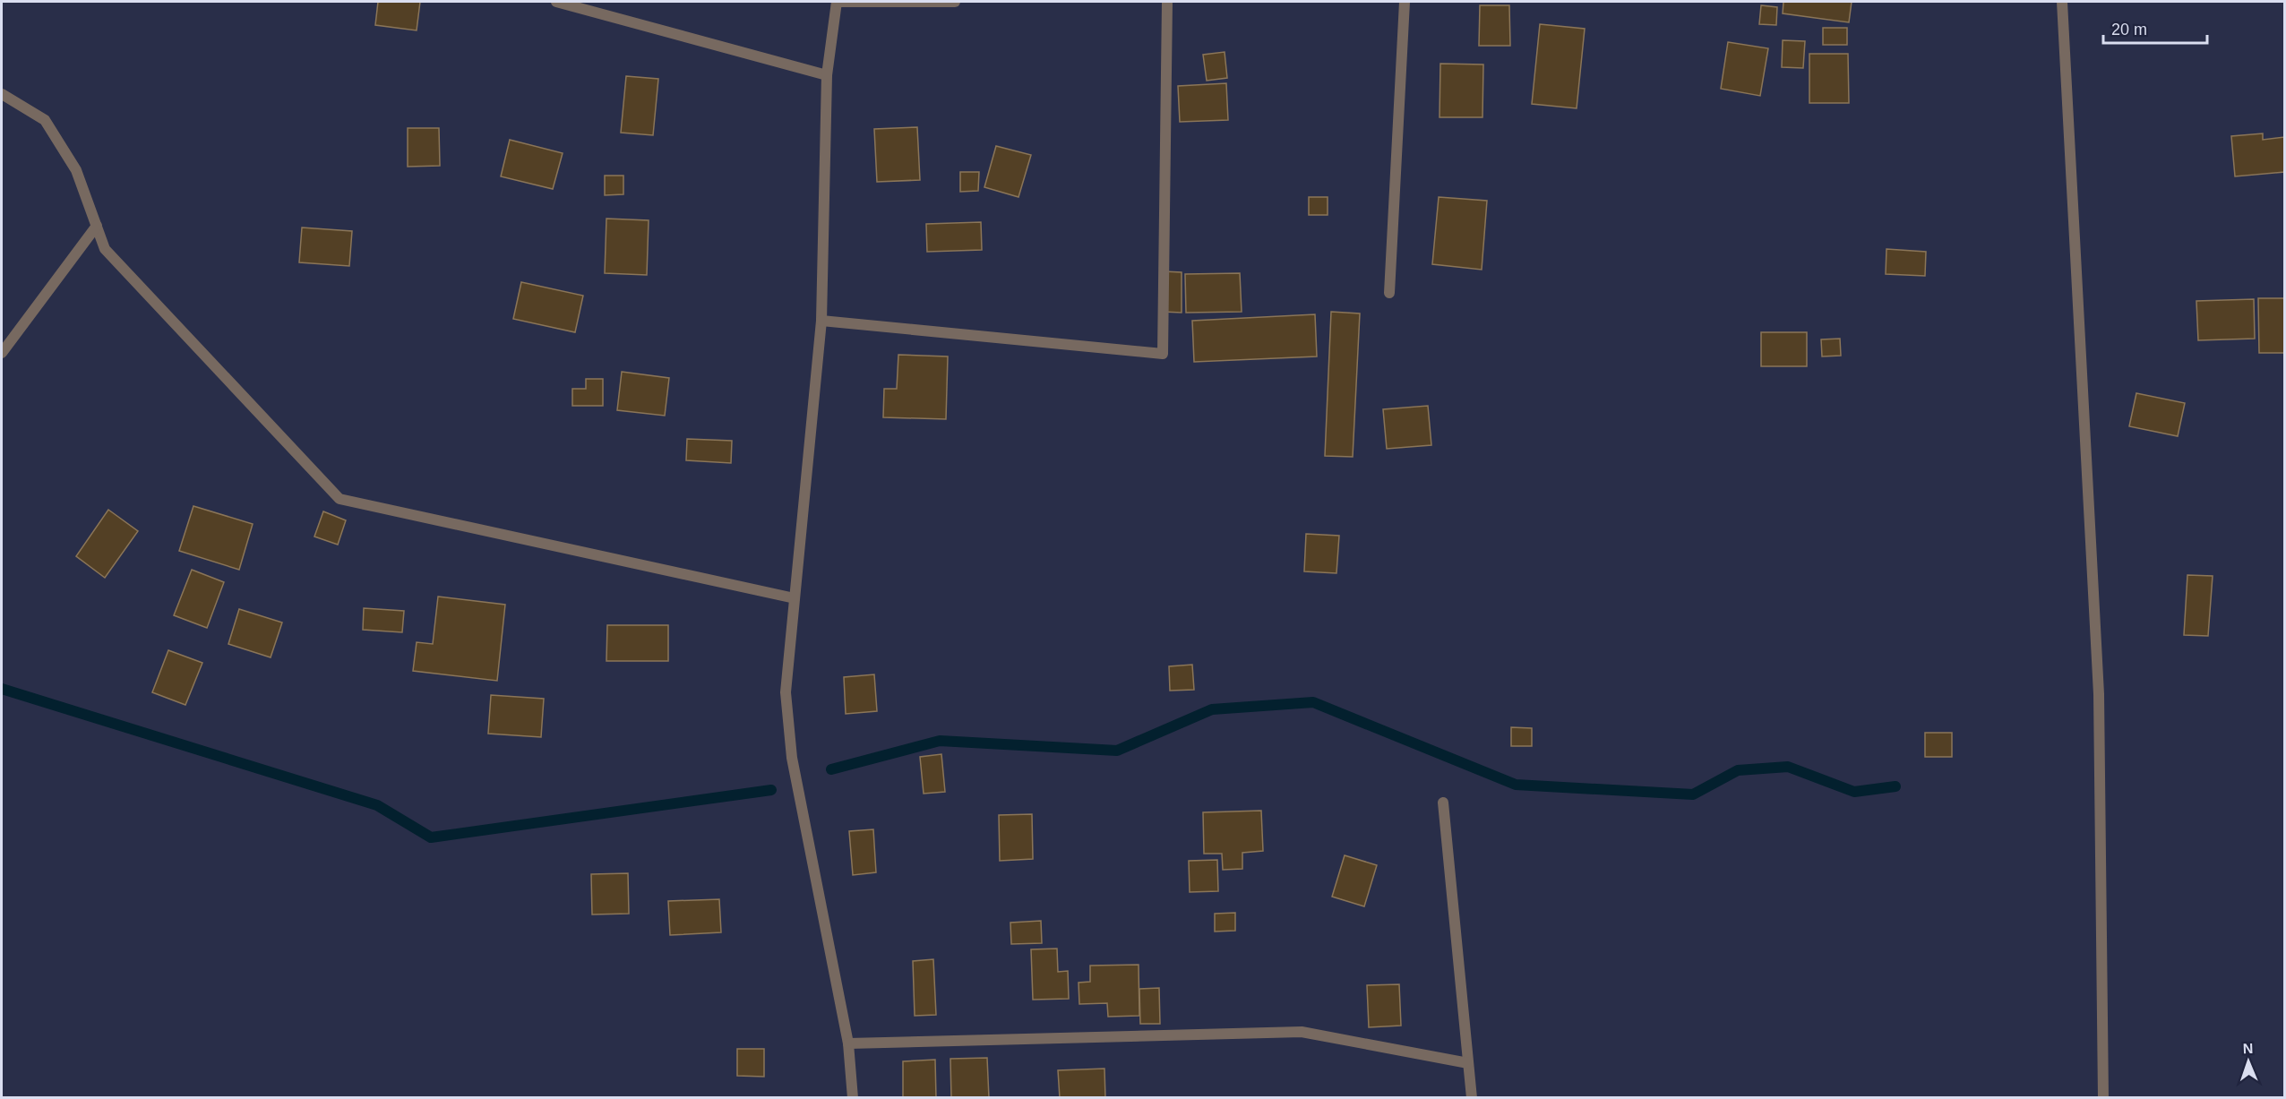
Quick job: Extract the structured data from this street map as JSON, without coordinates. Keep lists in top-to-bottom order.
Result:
{
  "scale_bar": "20 m",
  "north": "top"
}
